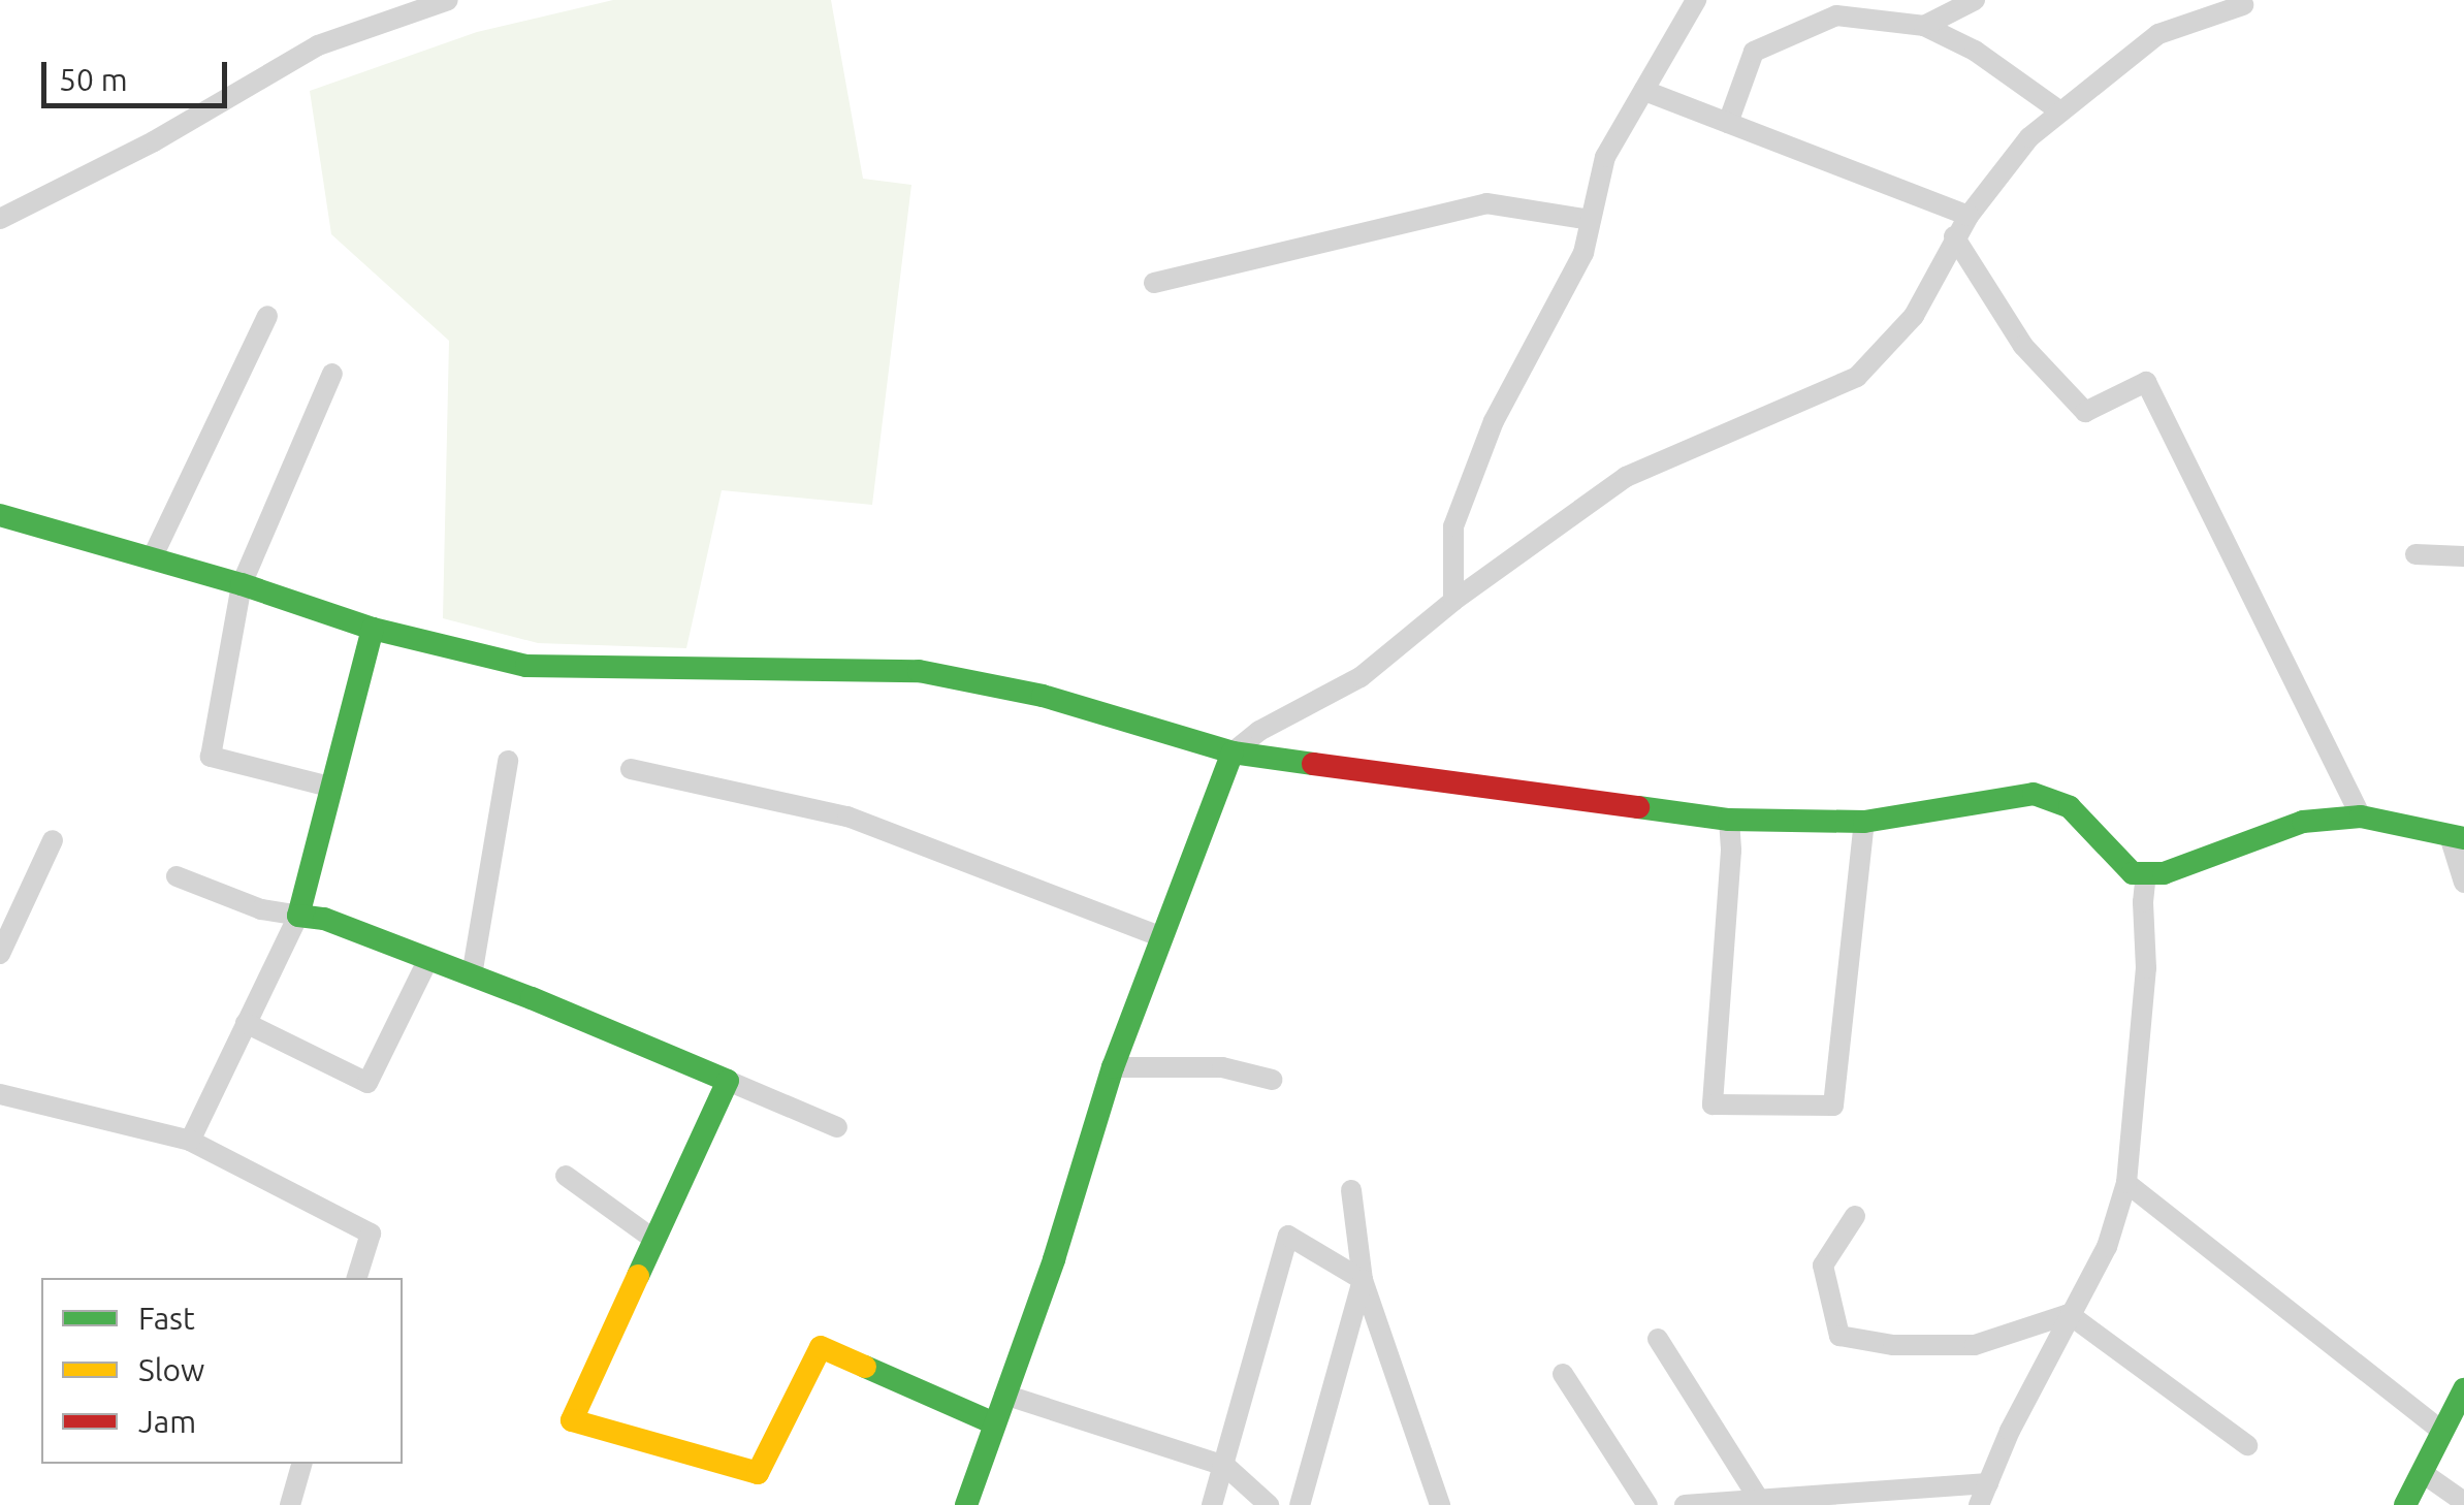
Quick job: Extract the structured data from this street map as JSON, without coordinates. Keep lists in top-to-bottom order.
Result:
{
  "legend": ["Fast", "Slow", "Jam"],
  "scale_bar": "50 m"
}
